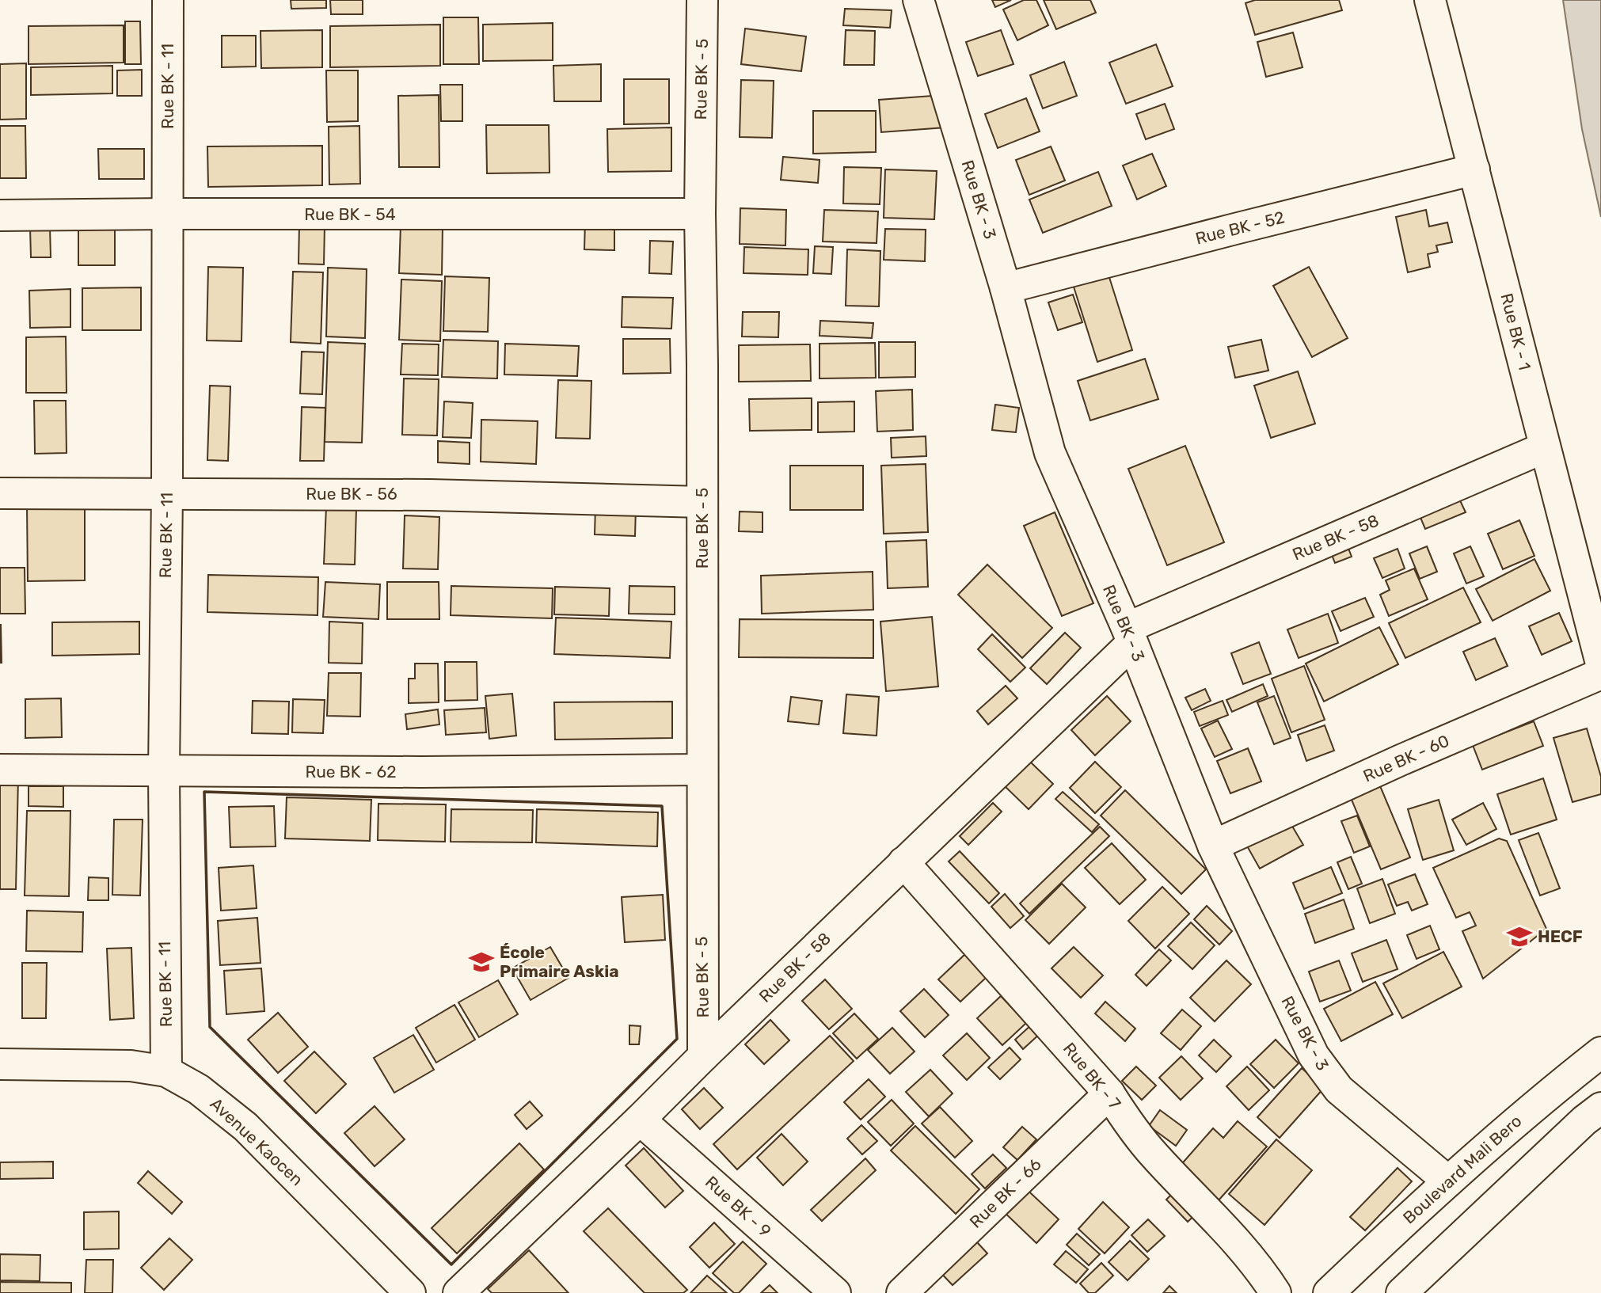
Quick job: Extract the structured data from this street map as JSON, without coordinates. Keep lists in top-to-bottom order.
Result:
{
  "streets": {
    "street": [
      "Rue BK - 5",
      "Rue BK - 11",
      "Rue BK - 3",
      "Rue BK - 54",
      "Rue BK - 52",
      "Rue BK - 1",
      "Rue BK - 56",
      "Rue BK - 58",
      "Rue BK - 60",
      "Rue BK - 62",
      "Rue BK - 7",
      "Avenue Kaocen",
      "Boulevard Mali Bero",
      "Rue BK - 66",
      "Rue BK - 9"
    ]
  },
  "crossings": [
    ["Rue BK - 5", "Rue BK - 54"],
    ["Rue BK - 5", "Rue BK - 56"],
    ["Rue BK - 5", "Rue BK - 58"],
    ["Rue BK - 5", "Rue BK - 62"],
    ["Rue BK - 11", "Rue BK - 54"],
    ["Rue BK - 11", "Rue BK - 56"],
    ["Rue BK - 11", "Rue BK - 62"],
    ["Rue BK - 11", "Avenue Kaocen"],
    ["Rue BK - 3", "Rue BK - 52"],
    ["Rue BK - 3", "Rue BK - 58"],
    ["Rue BK - 3", "Rue BK - 60"],
    ["Rue BK - 3", "Boulevard Mali Bero"],
    ["Rue BK - 52", "Rue BK - 1"],
    ["Rue BK - 1", "Rue BK - 58"],
    ["Rue BK - 58", "Rue BK - 7"],
    ["Rue BK - 58", "Rue BK - 9"],
    ["Rue BK - 7", "Rue BK - 66"]
  ],
  "places": {
    "school or university": ["HECF", "École Primaire Askia"]
  }
}
